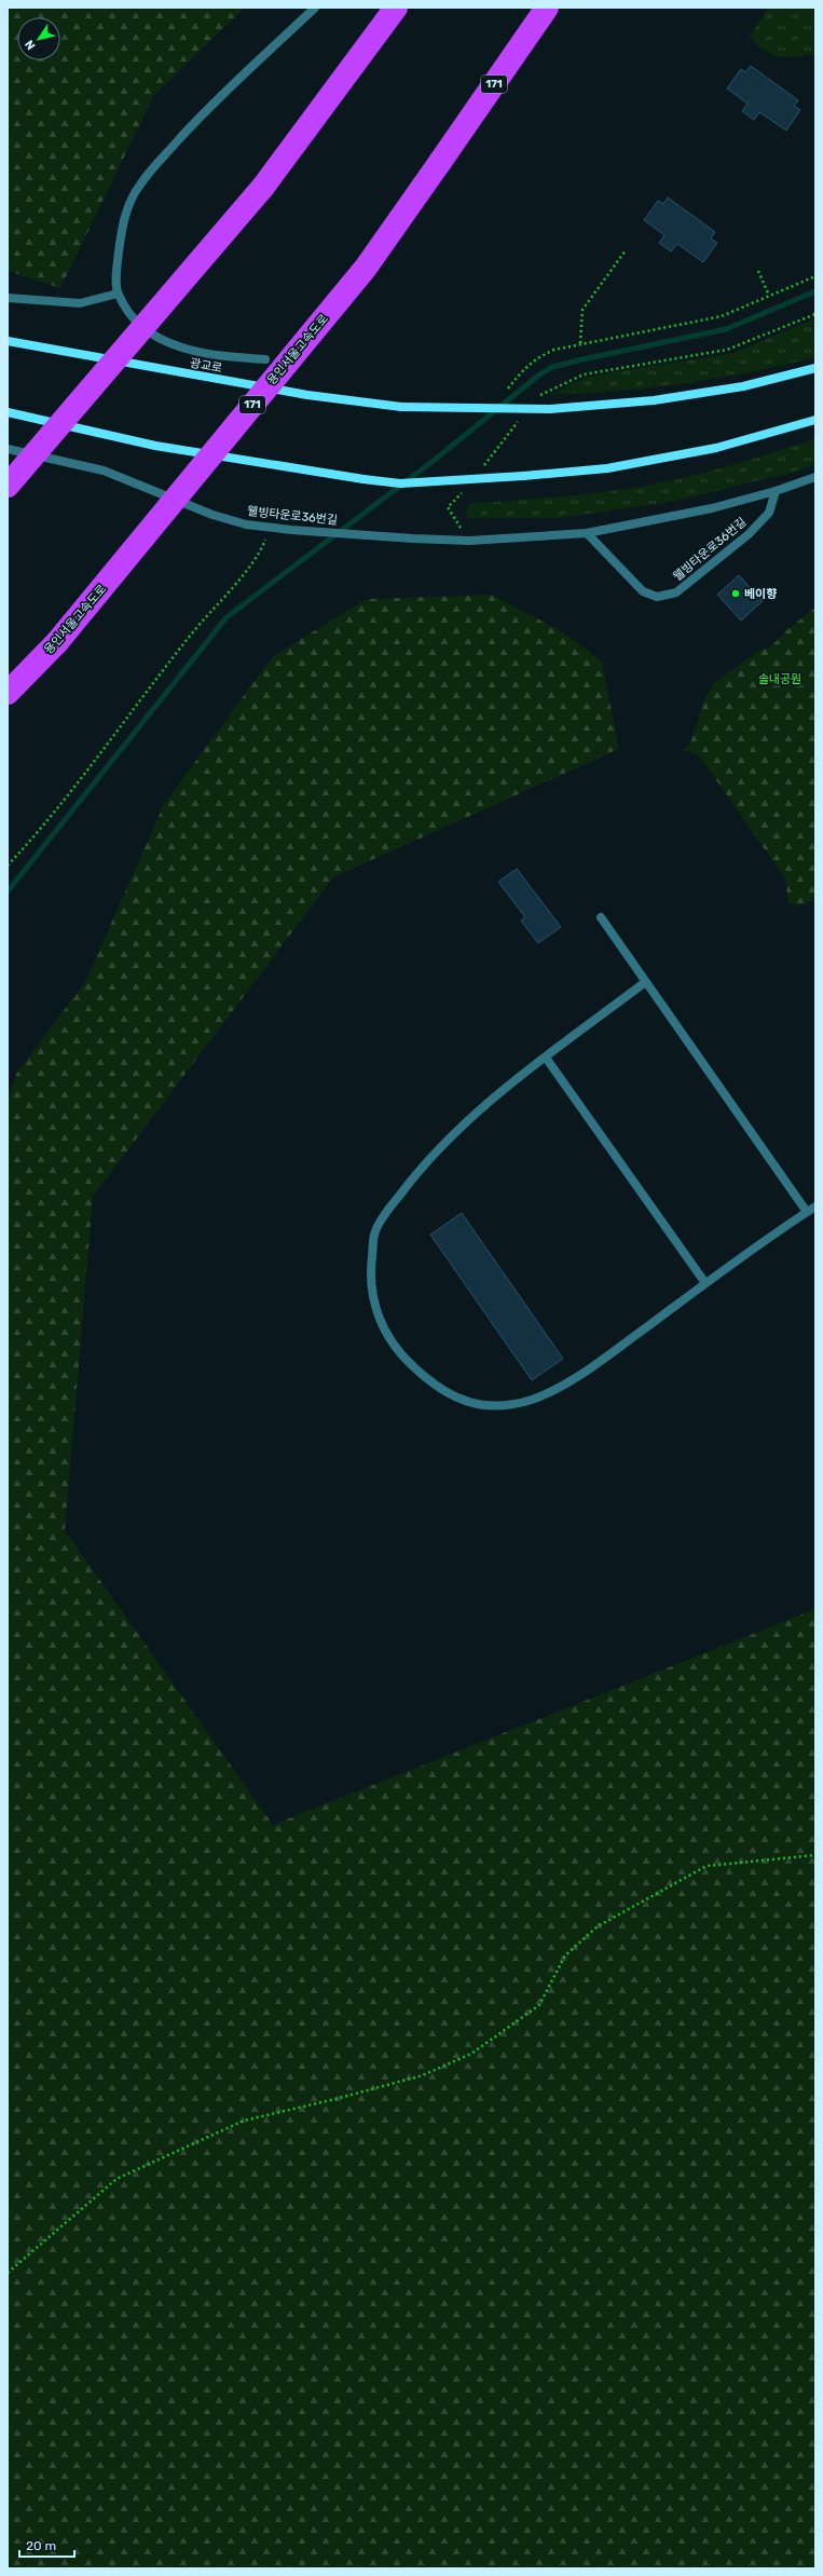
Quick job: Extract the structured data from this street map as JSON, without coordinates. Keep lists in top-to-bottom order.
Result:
{
  "streets": {
    "highway": ["171", "용인서울고속도로"],
    "main road": ["광교로"],
    "street": ["웰빙타운로36번길"]
  },
  "parks": ["솔내공원"],
  "places": ["베이향"],
  "scale_bar": "20 m",
  "north": "bottom left"
}
